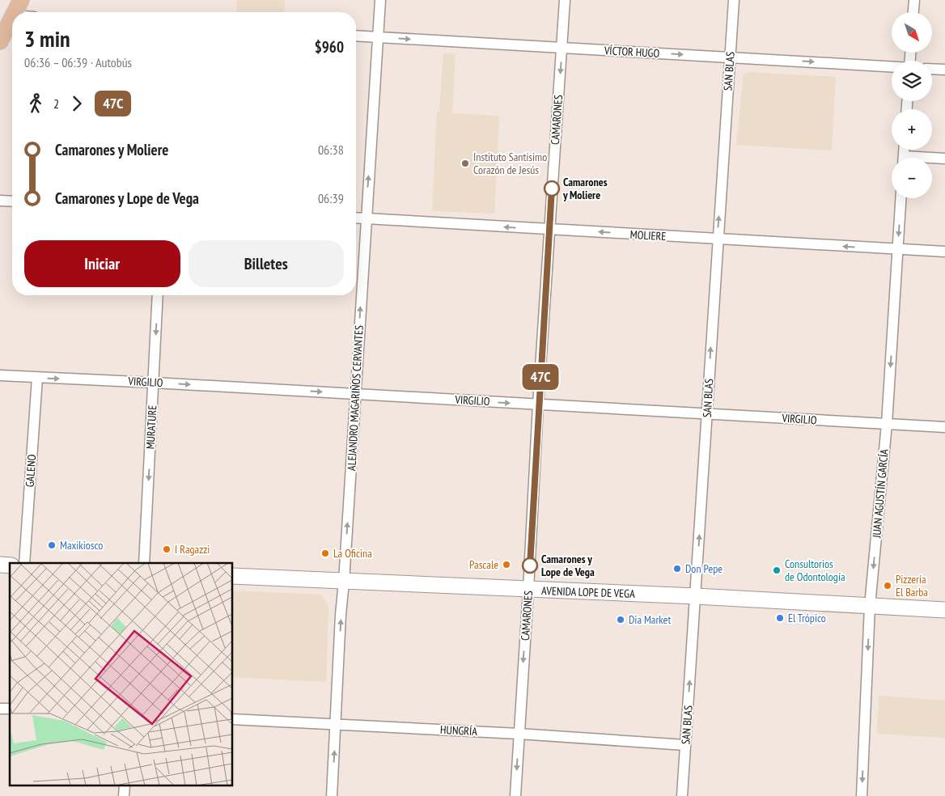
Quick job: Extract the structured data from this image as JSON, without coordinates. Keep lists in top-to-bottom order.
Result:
{
  "streets": {
    "main road": ["AVENIDA LOPE DE VEGA"],
    "street": [
      "VÍCTOR HUGO",
      "SAN BLAS",
      "CAMARONES",
      "MOLIERE",
      "VIRGILIO",
      "ALEJANDRO MAGARIÑOS CERVANTES",
      "MURATURE",
      "GALENO",
      "JUAN AGUSTÍN GARCÍA",
      "HUNGRÍA"
    ]
  },
  "crossings": [
    ["VÍCTOR HUGO", "SAN BLAS"],
    ["VÍCTOR HUGO", "CAMARONES"],
    ["VÍCTOR HUGO", "ALEJANDRO MAGARIÑOS CERVANTES"],
    ["SAN BLAS", "MOLIERE"],
    ["SAN BLAS", "VIRGILIO"],
    ["SAN BLAS", "AVENIDA LOPE DE VEGA"],
    ["SAN BLAS", "HUNGRÍA"],
    ["CAMARONES", "MOLIERE"],
    ["CAMARONES", "VIRGILIO"],
    ["CAMARONES", "AVENIDA LOPE DE VEGA"],
    ["CAMARONES", "HUNGRÍA"],
    ["MOLIERE", "ALEJANDRO MAGARIÑOS CERVANTES"],
    ["MOLIERE", "JUAN AGUSTÍN GARCÍA"],
    ["VIRGILIO", "ALEJANDRO MAGARIÑOS CERVANTES"],
    ["VIRGILIO", "MURATURE"],
    ["VIRGILIO", "GALENO"],
    ["VIRGILIO", "JUAN AGUSTÍN GARCÍA"],
    ["ALEJANDRO MAGARIÑOS CERVANTES", "AVENIDA LOPE DE VEGA"],
    ["ALEJANDRO MAGARIÑOS CERVANTES", "HUNGRÍA"],
    ["JUAN AGUSTÍN GARCÍA", "AVENIDA LOPE DE VEGA"]
  ],
  "one_way": [
    "VÍCTOR HUGO",
    "SAN BLAS",
    "CAMARONES",
    "MOLIERE",
    "VIRGILIO",
    "ALEJANDRO MAGARIÑOS CERVANTES",
    "MURATURE",
    "JUAN AGUSTÍN GARCÍA"
  ],
  "places": [
    "Instituto Santísimo Corazón de Jesús",
    "Camarones y Moliere",
    "Maxikiosco",
    "I Ragazzi",
    "La Oficina",
    "Pascale",
    "Camarones y Lope de Vega",
    "Don Pepe",
    "Consultorios de Odontología",
    "Pizzería El Barba",
    "El Trópico",
    "Dia Market"
  ],
  "lines": ["bus line 47C"],
  "north": "bottom right",
  "page": {
    "on_map": "47C",
    "map_buttons": ["+", "−"],
    "heading": ["3 min", "06:36 – 06:39 · Autobús", "$960"],
    "legs": ["2", "47C"],
    "list": [
      {
        "name": "Camarones y Moliere",
        "value": "06:38"
      },
      {
        "name": "Camarones y Lope de Vega",
        "value": "06:39"
      }
    ],
    "buttons": ["Iniciar", "Billetes"]
  }
}
